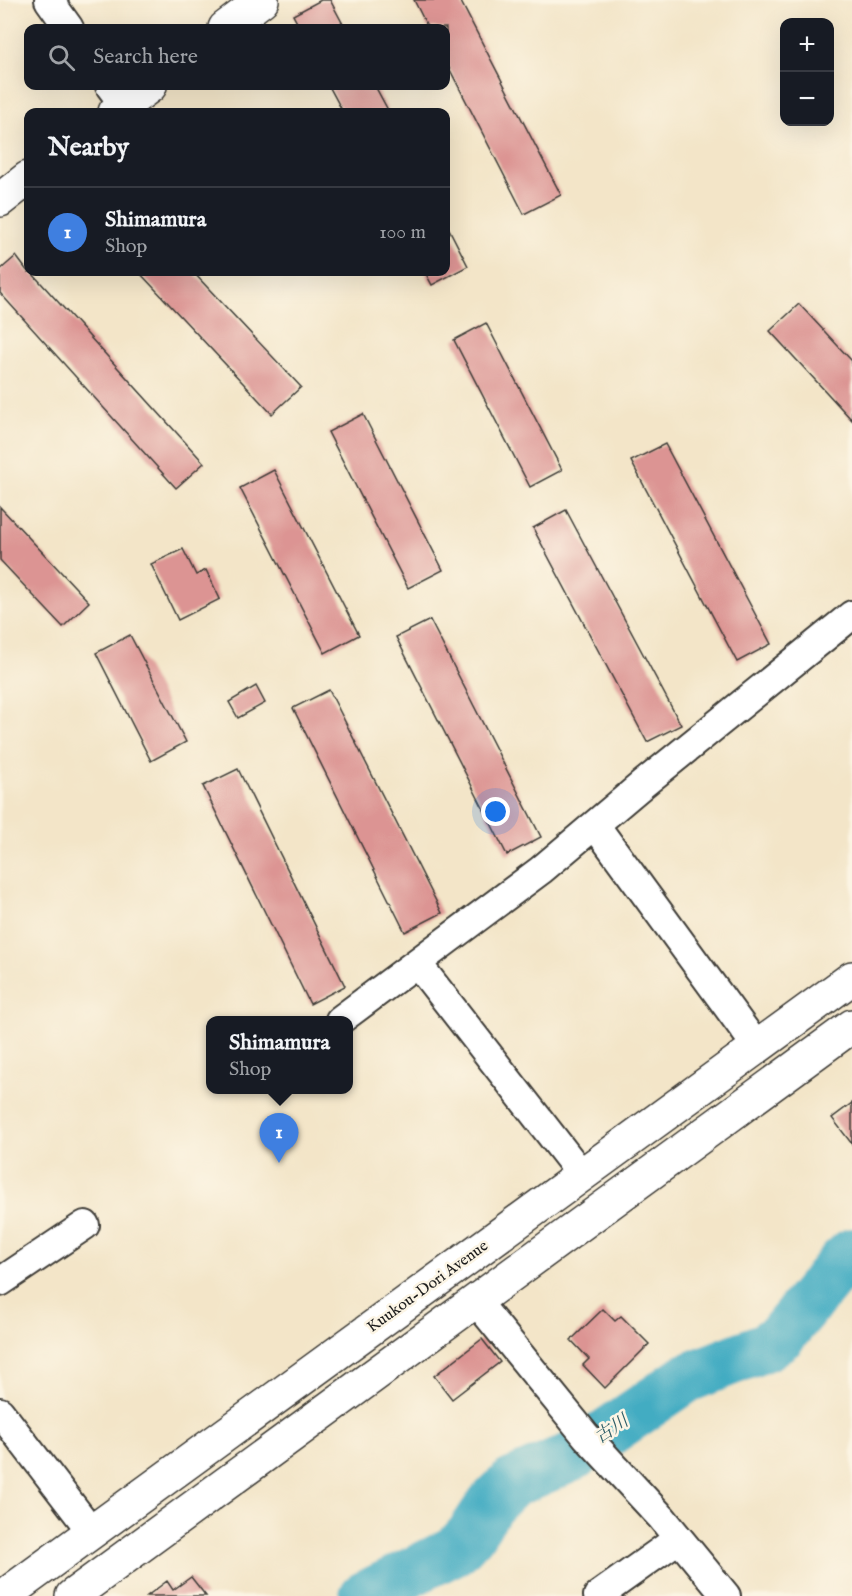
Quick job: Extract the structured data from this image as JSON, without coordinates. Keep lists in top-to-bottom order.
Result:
{
  "streets": {
    "main road": ["Kuukou-Dori Avenue"]
  },
  "water": ["古川"],
  "page": {
    "map_buttons": ["+", "−"],
    "search": "Search here",
    "heading": "Nearby",
    "list": [
      {
        "mark": "1",
        "name": "Shimamura",
        "note": "Shop",
        "value": "100 m"
      }
    ],
    "popup": ["Shimamura", "Shop"],
    "pins": "1"
  }
}
